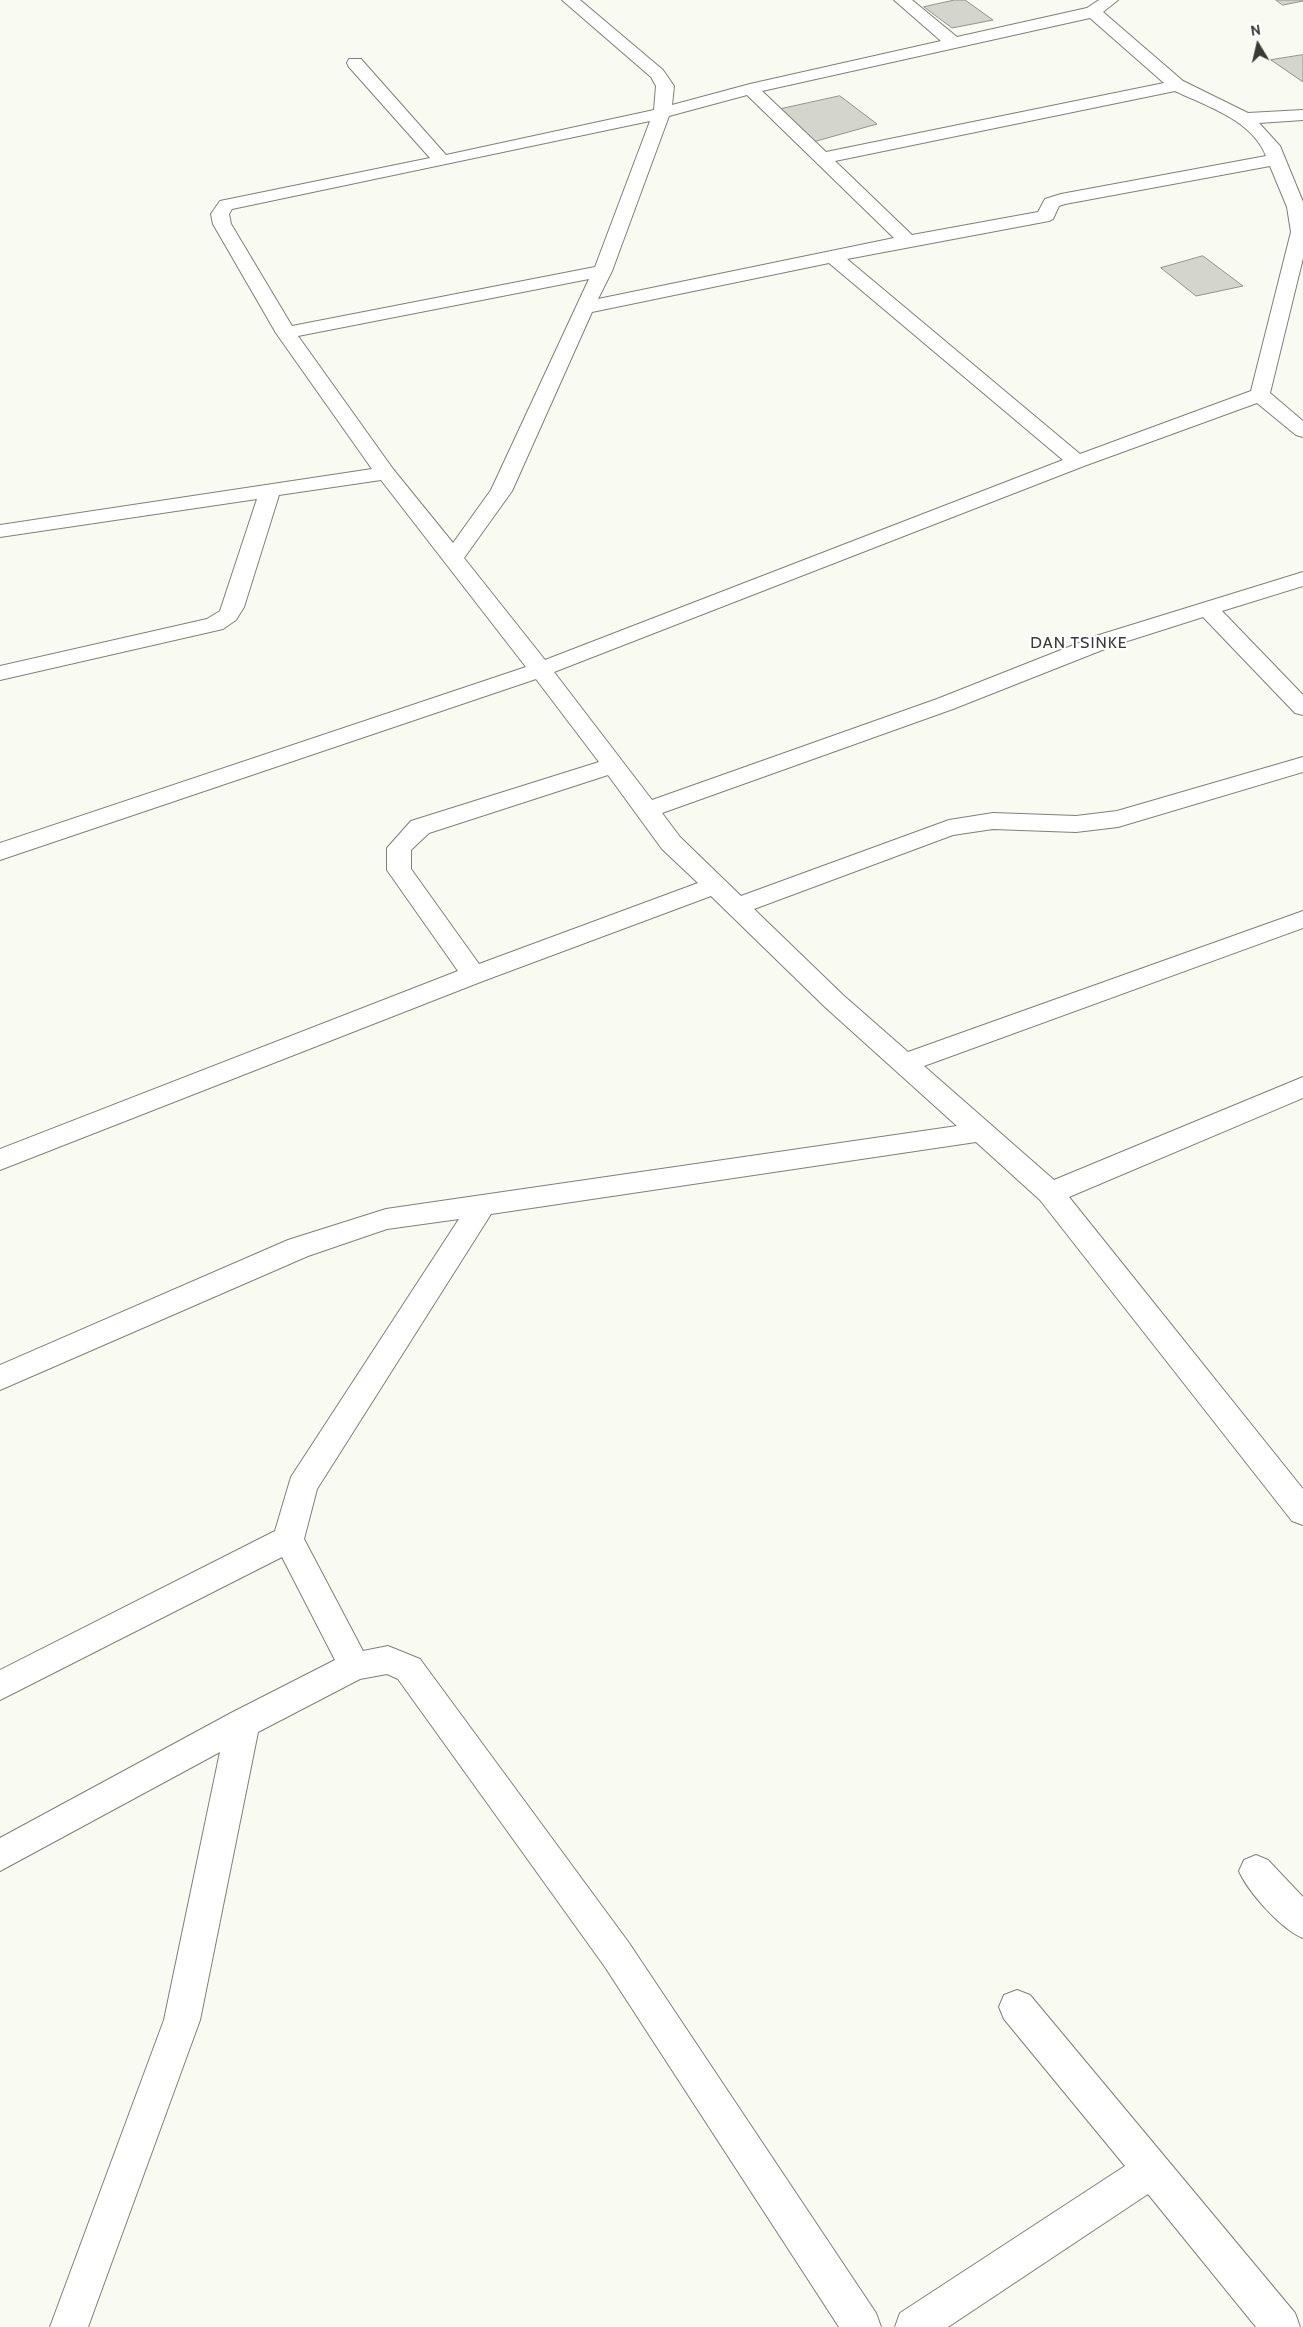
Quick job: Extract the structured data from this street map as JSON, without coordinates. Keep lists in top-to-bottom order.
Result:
{
  "districts": ["DAN TSINKE"],
  "north": "top"
}
